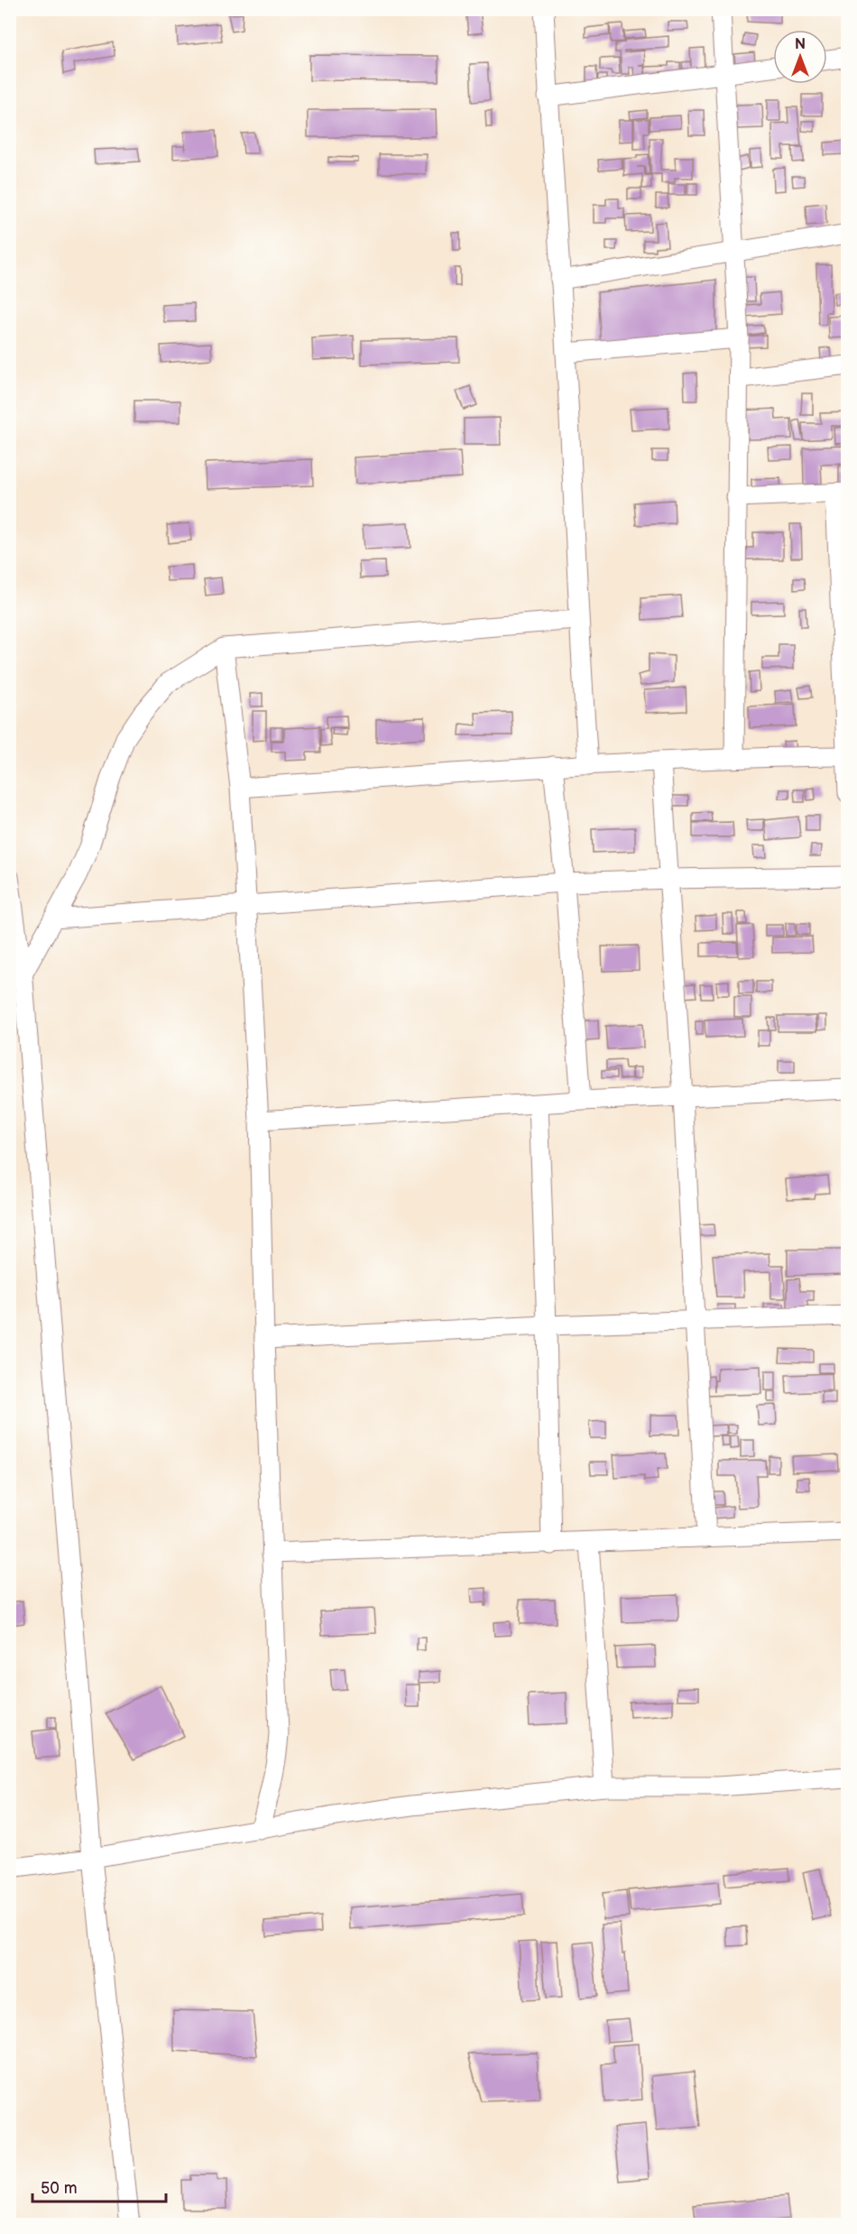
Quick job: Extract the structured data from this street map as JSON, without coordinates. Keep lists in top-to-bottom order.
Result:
{
  "scale_bar": "50 m",
  "north": "top"
}
